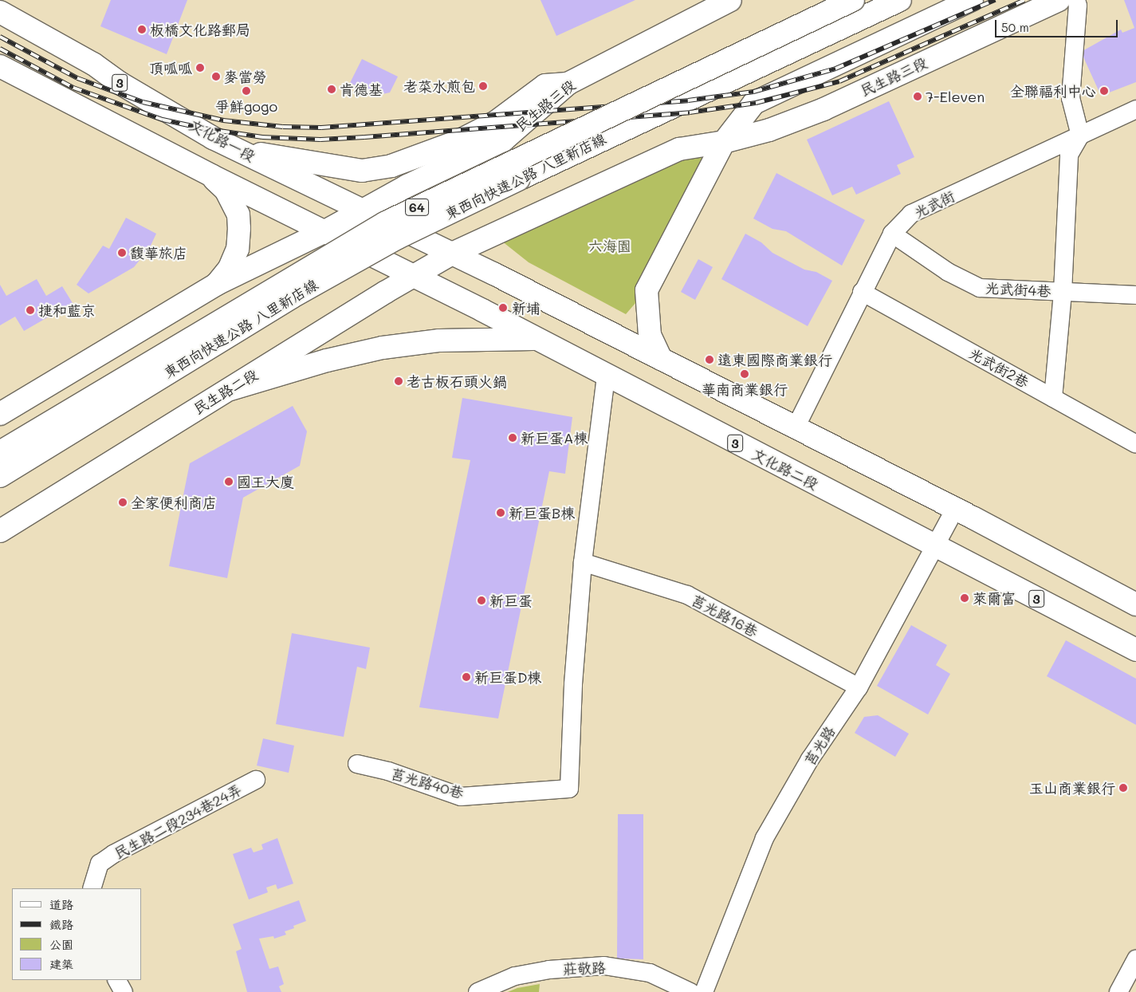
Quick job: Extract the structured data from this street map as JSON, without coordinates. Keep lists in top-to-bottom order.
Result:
{
  "streets": {
    "main road": [
      "民生路三段",
      "3",
      "文化路一段",
      "東西向快速公路 八里新店線",
      "64",
      "民生路二段",
      "文化路二段"
    ],
    "street": [
      "光武街",
      "光武街4巷",
      "光武街2巷",
      "莒光路16巷",
      "莒光路",
      "莒光路40巷",
      "民生路二段234巷24弄",
      "莊敬路"
    ]
  },
  "crossings": [
    ["民生路三段", "3"],
    ["民生路三段", "文化路一段"],
    ["民生路三段", "民生路二段"],
    ["3", "文化路一段"],
    ["3", "光武街"],
    ["3", "民生路二段"],
    ["3", "文化路二段"],
    ["3", "莒光路"],
    ["文化路一段", "民生路二段"],
    ["光武街", "光武街4巷"],
    ["光武街", "光武街2巷"],
    ["民生路二段", "文化路二段"],
    ["文化路二段", "莒光路"],
    ["莒光路16巷", "莒光路"],
    ["莒光路16巷", "莒光路40巷"]
  ],
  "parks": ["六海園"],
  "places": [
    "板橋文化路郵局",
    "頂呱呱",
    "麥當勞",
    "老菜水煎包",
    "肯德基",
    "爭鮮gogo",
    "全聯福利中心",
    "7-Eleven",
    "馥華旅店",
    "新埔",
    "捷和藍京",
    "遠東國際商業銀行",
    "華南商業銀行",
    "老古板石頭火鍋",
    "新巨蛋A棟",
    "國王大廈",
    "全家便利商店",
    "新巨蛋B棟",
    "萊爾富",
    "新巨蛋",
    "新巨蛋D棟",
    "玉山商業銀行"
  ],
  "legend": [
    "道路",
    "鐵路",
    "公園",
    "建築"
  ],
  "scale_bar": "50 m"
}
